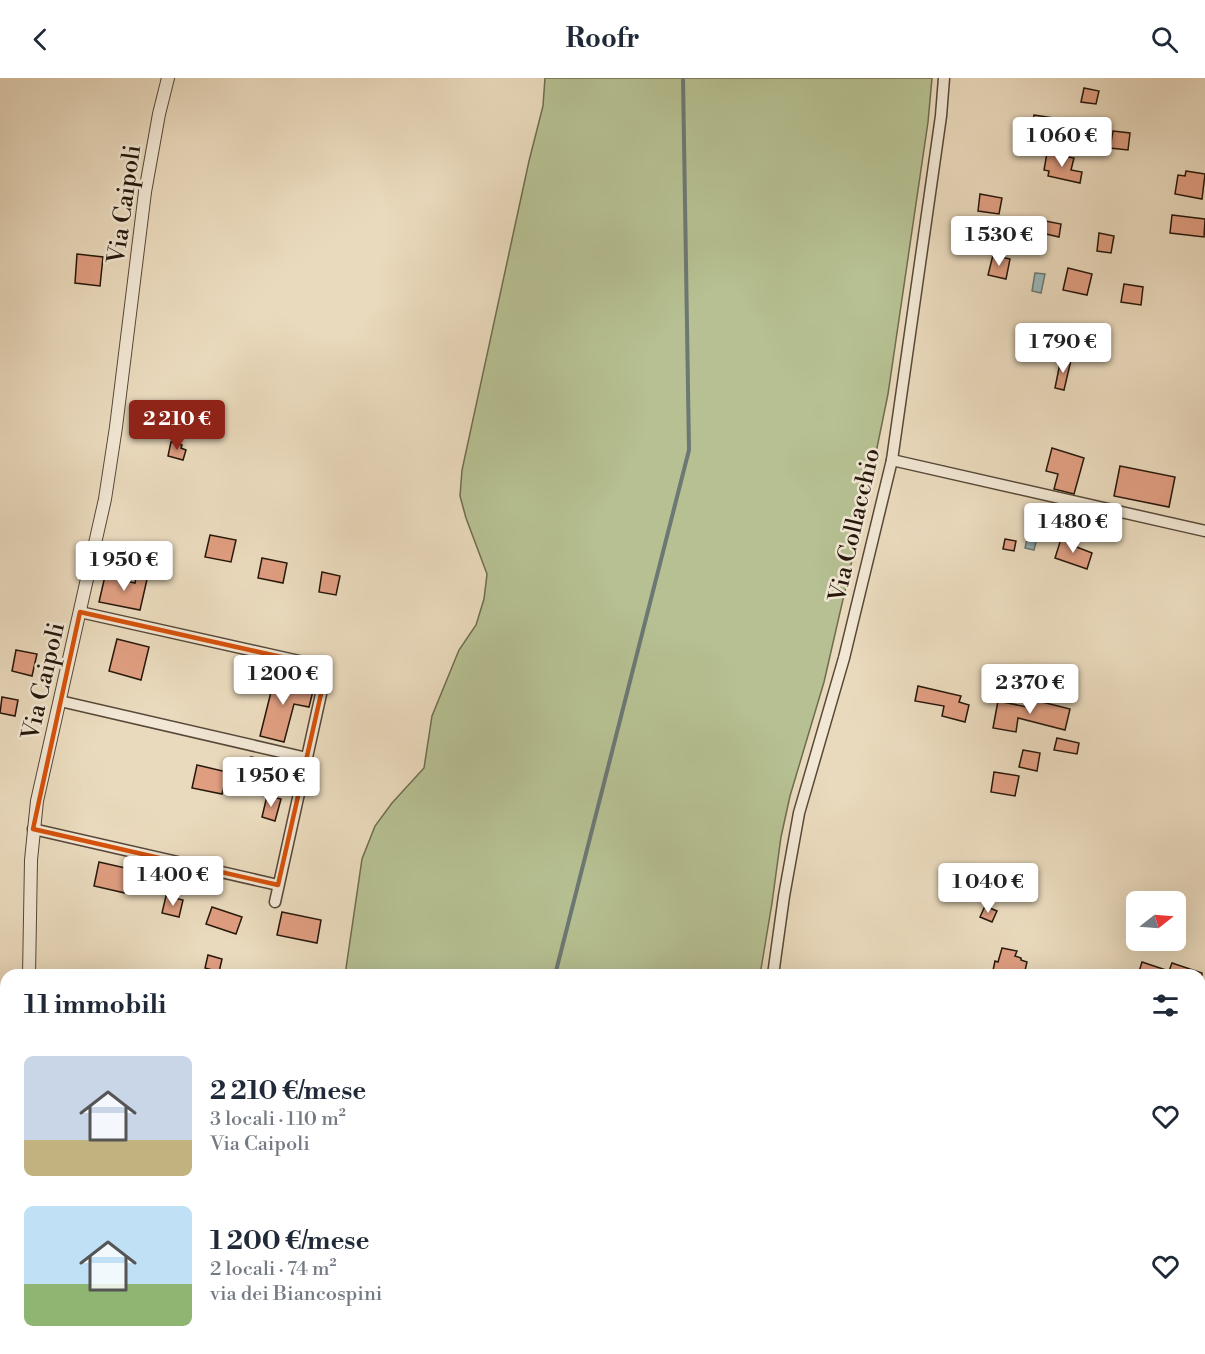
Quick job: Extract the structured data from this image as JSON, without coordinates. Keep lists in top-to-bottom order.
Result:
{
  "streets": {
    "street": ["Via Caipoli", "Via Collacchio"]
  },
  "north": "right",
  "page": {
    "header": "Roofr",
    "price": [
      "1 060 €",
      "1 530 €",
      "1 790 €",
      "2 210 €",
      "1 480 €",
      "1 950 €",
      "1 200 €",
      "2 370 €",
      "1 950 €",
      "1 400 €",
      "1 040 €"
    ],
    "heading": "11 immobili",
    "list": [
      {
        "name": "2 210 €/mese",
        "note": "3 locali · 110 m² · Via Caipoli"
      },
      {
        "name": "1 200 €/mese",
        "note": "2 locali · 74 m² · via dei Biancospini"
      }
    ]
  }
}
